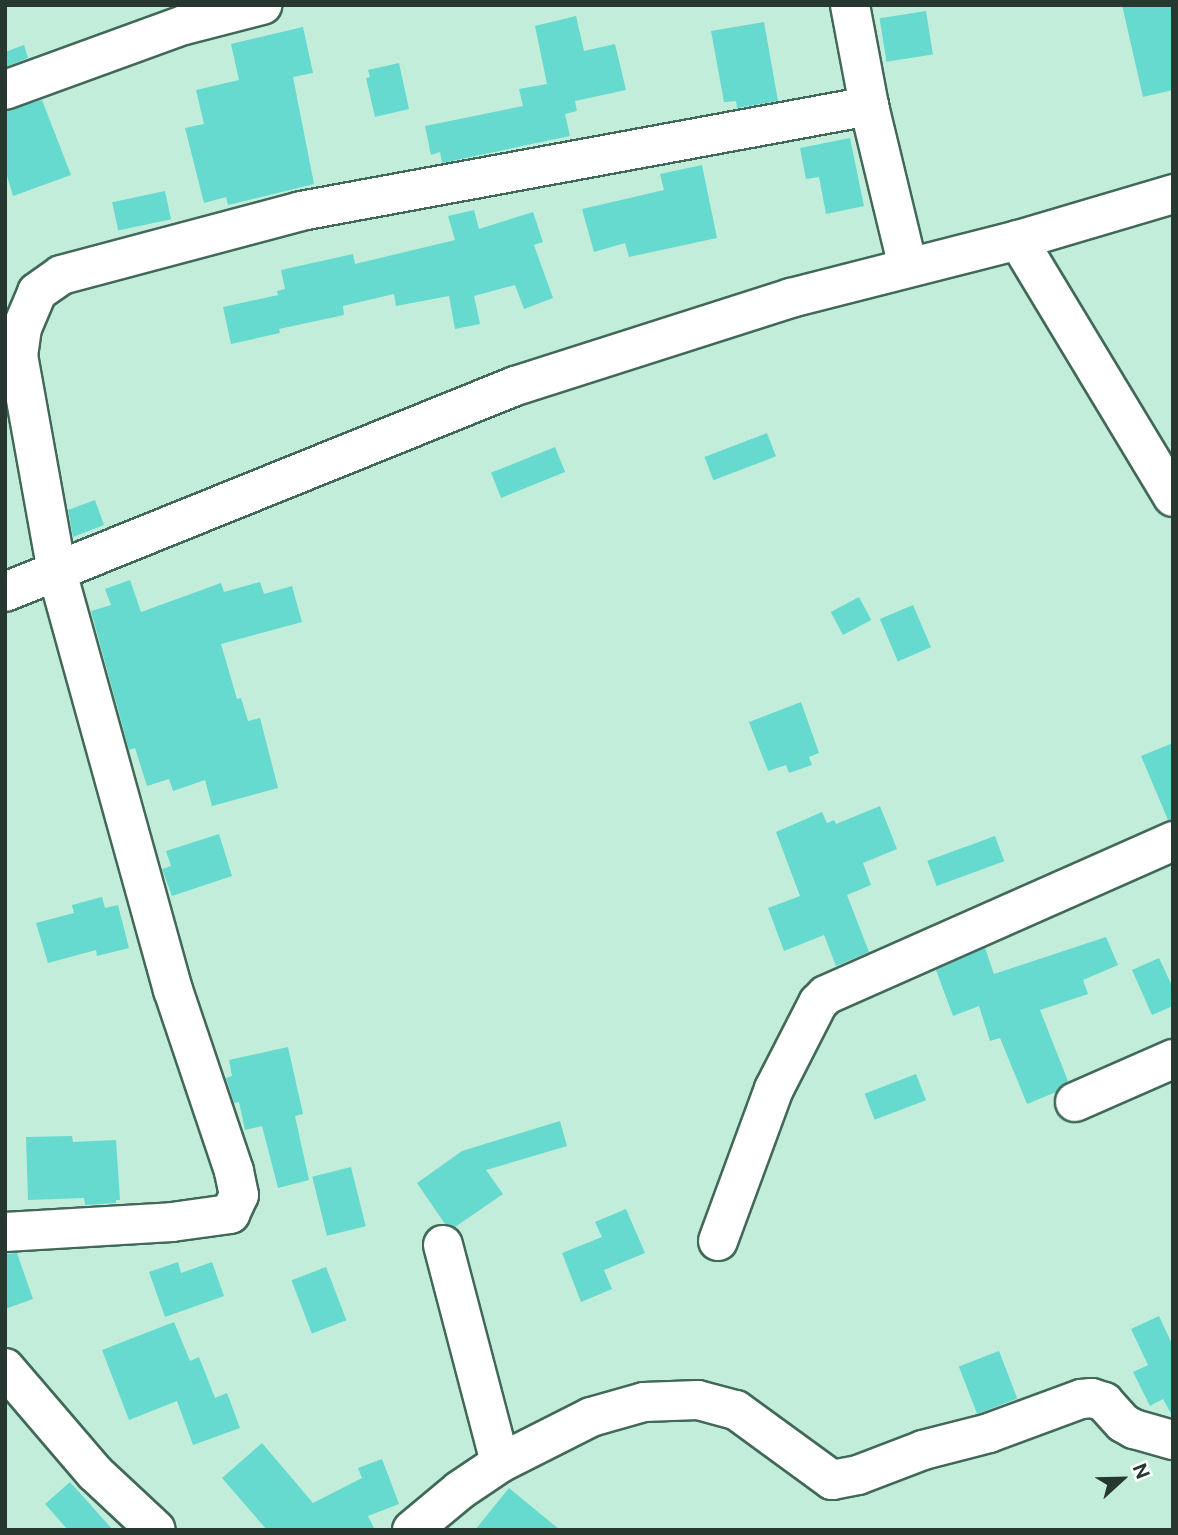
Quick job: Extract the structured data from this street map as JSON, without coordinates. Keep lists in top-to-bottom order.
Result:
{
  "north": "right"
}
